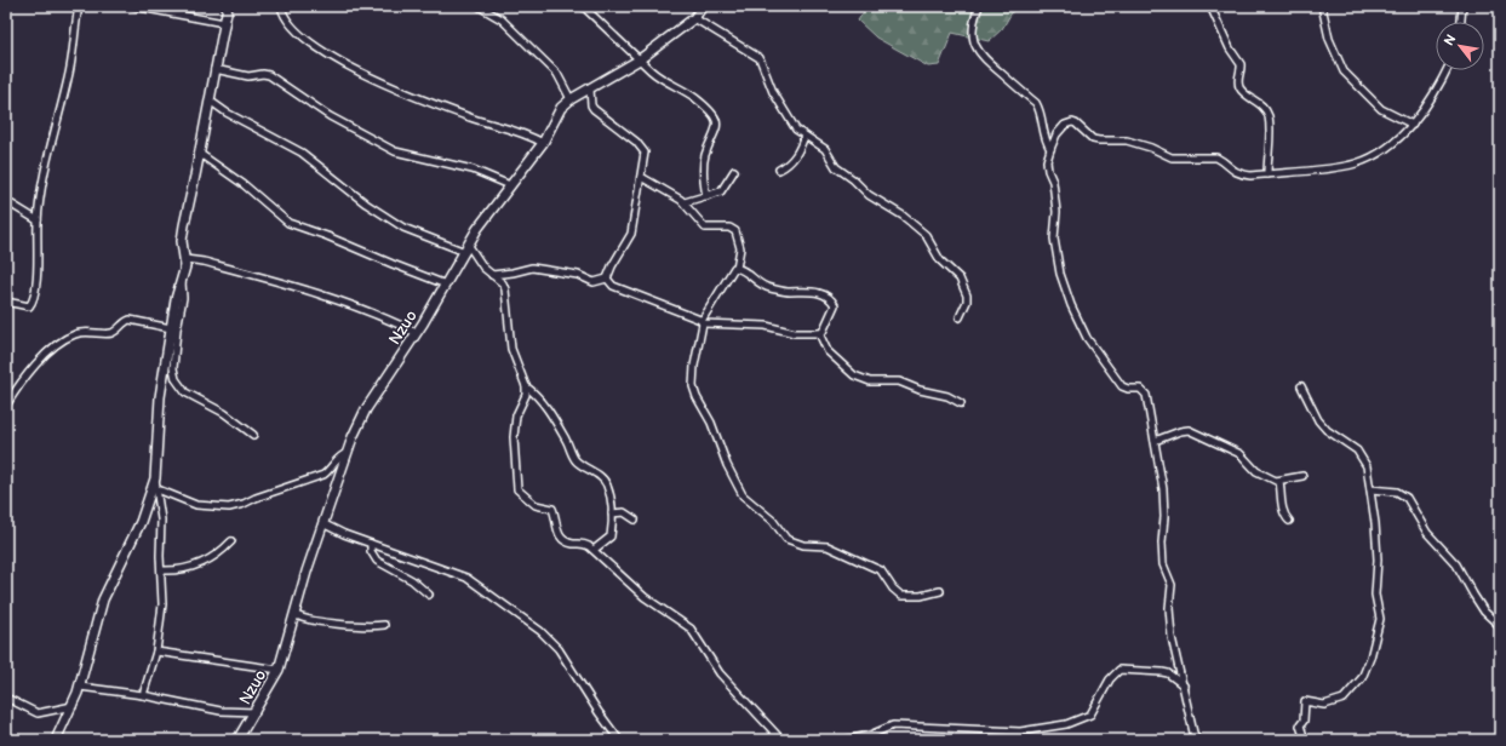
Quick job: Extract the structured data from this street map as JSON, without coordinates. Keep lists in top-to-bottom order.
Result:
{
  "streets": {
    "street": ["Nzuo"]
  },
  "north": "top left"
}
